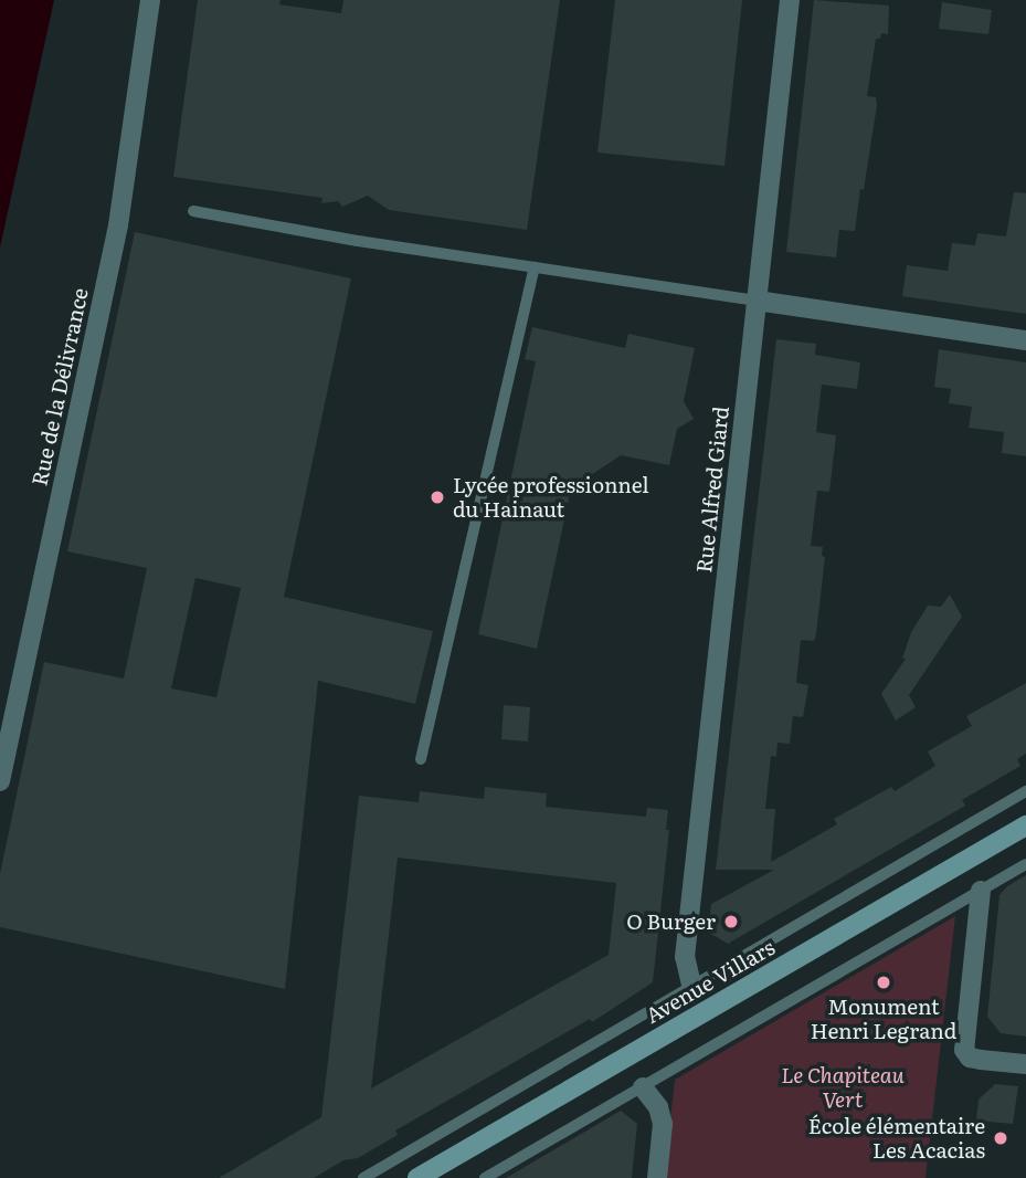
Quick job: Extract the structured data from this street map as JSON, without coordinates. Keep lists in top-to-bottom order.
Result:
{
  "streets": {
    "main road": ["Avenue Villars"],
    "street": ["Rue de la Délivrance", "Rue Alfred Giard"]
  },
  "parks": ["Le Chapiteau Vert"],
  "places": [
    "Lycée professionnel du Hainaut",
    "O Burger",
    "Monument Henri Legrand",
    "École élémentaire Les Acacias"
  ]
}
